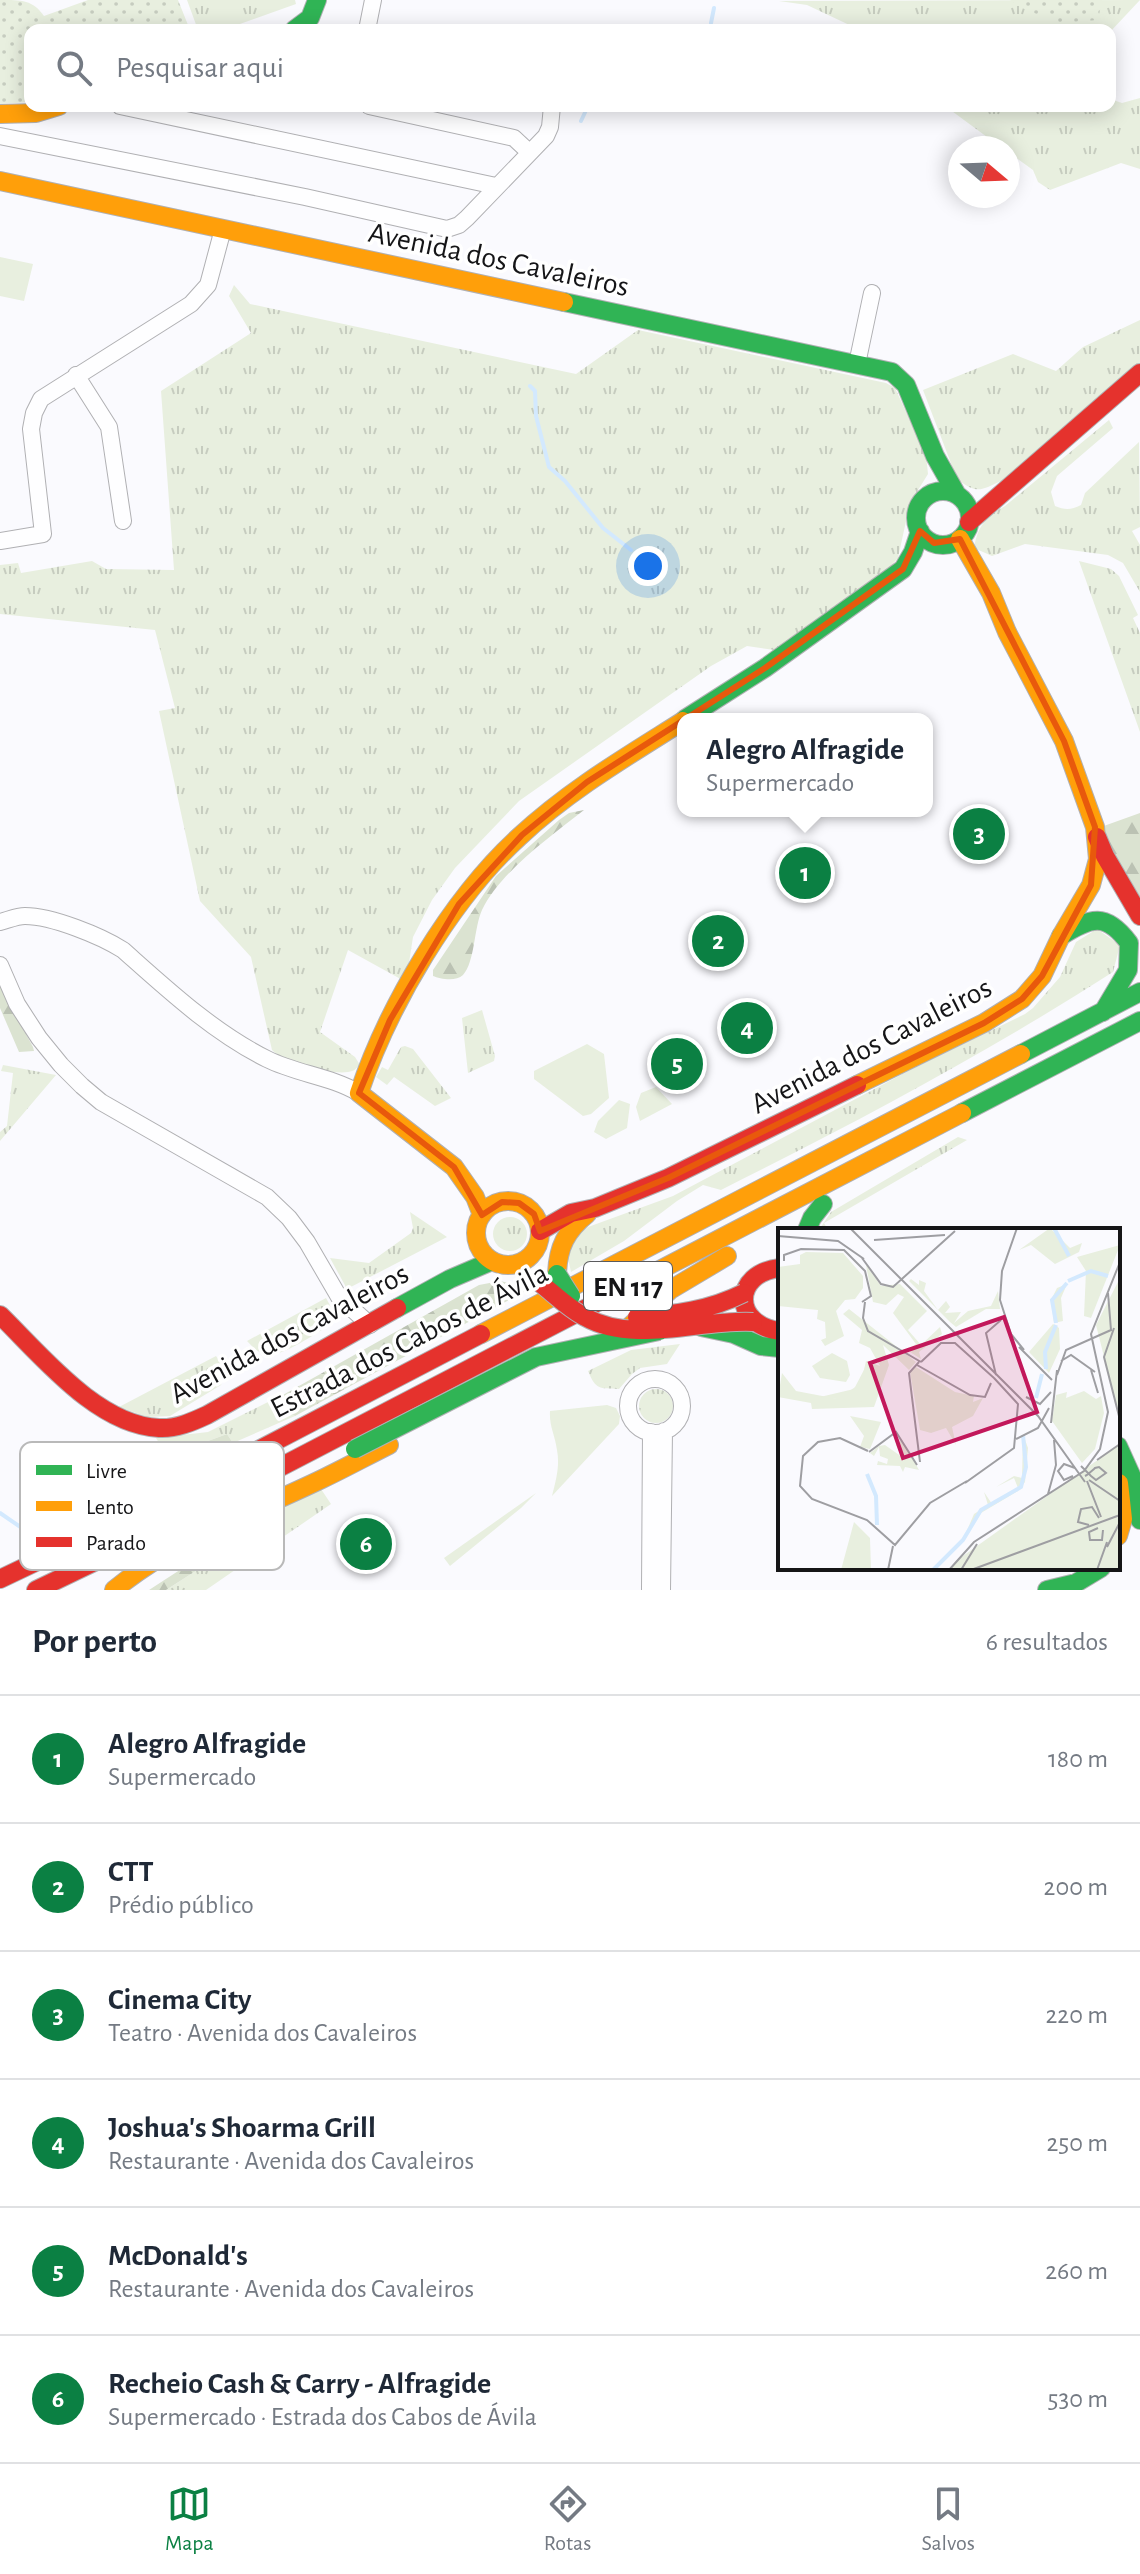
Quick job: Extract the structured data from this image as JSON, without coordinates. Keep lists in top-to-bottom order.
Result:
{
  "streets": {
    "main road": ["Avenida dos Cavaleiros", "EN 117", "Estrada dos Cabos de Ávila"]
  },
  "legend": ["Livre", "Lento", "Parado"],
  "north": "right",
  "page": {
    "search": "Pesquisar aqui",
    "popup": ["Alegro Alfragide", "Supermercado"],
    "pins": [
      "3",
      "1",
      "2",
      "4",
      "5",
      "6"
    ],
    "heading": ["Por perto", "6 resultados"],
    "list": [
      {
        "mark": "1",
        "name": "Alegro Alfragide",
        "note": "Supermercado",
        "value": "180 m"
      },
      {
        "mark": "2",
        "name": "CTT",
        "note": "Prédio público",
        "value": "200 m"
      },
      {
        "mark": "3",
        "name": "Cinema City",
        "note": "Teatro · Avenida dos Cavaleiros",
        "value": "220 m"
      },
      {
        "mark": "4",
        "name": "Joshua's Shoarma Grill",
        "note": "Restaurante · Avenida dos Cavaleiros",
        "value": "250 m"
      },
      {
        "mark": "5",
        "name": "McDonald's",
        "note": "Restaurante · Avenida dos Cavaleiros",
        "value": "260 m"
      },
      {
        "mark": "6",
        "name": "Recheio Cash & Carry - Alfragide",
        "note": "Supermercado · Estrada dos Cabos de Ávila",
        "value": "530 m"
      }
    ],
    "nav": ["Mapa", "Rotas", "Salvos"]
  }
}
